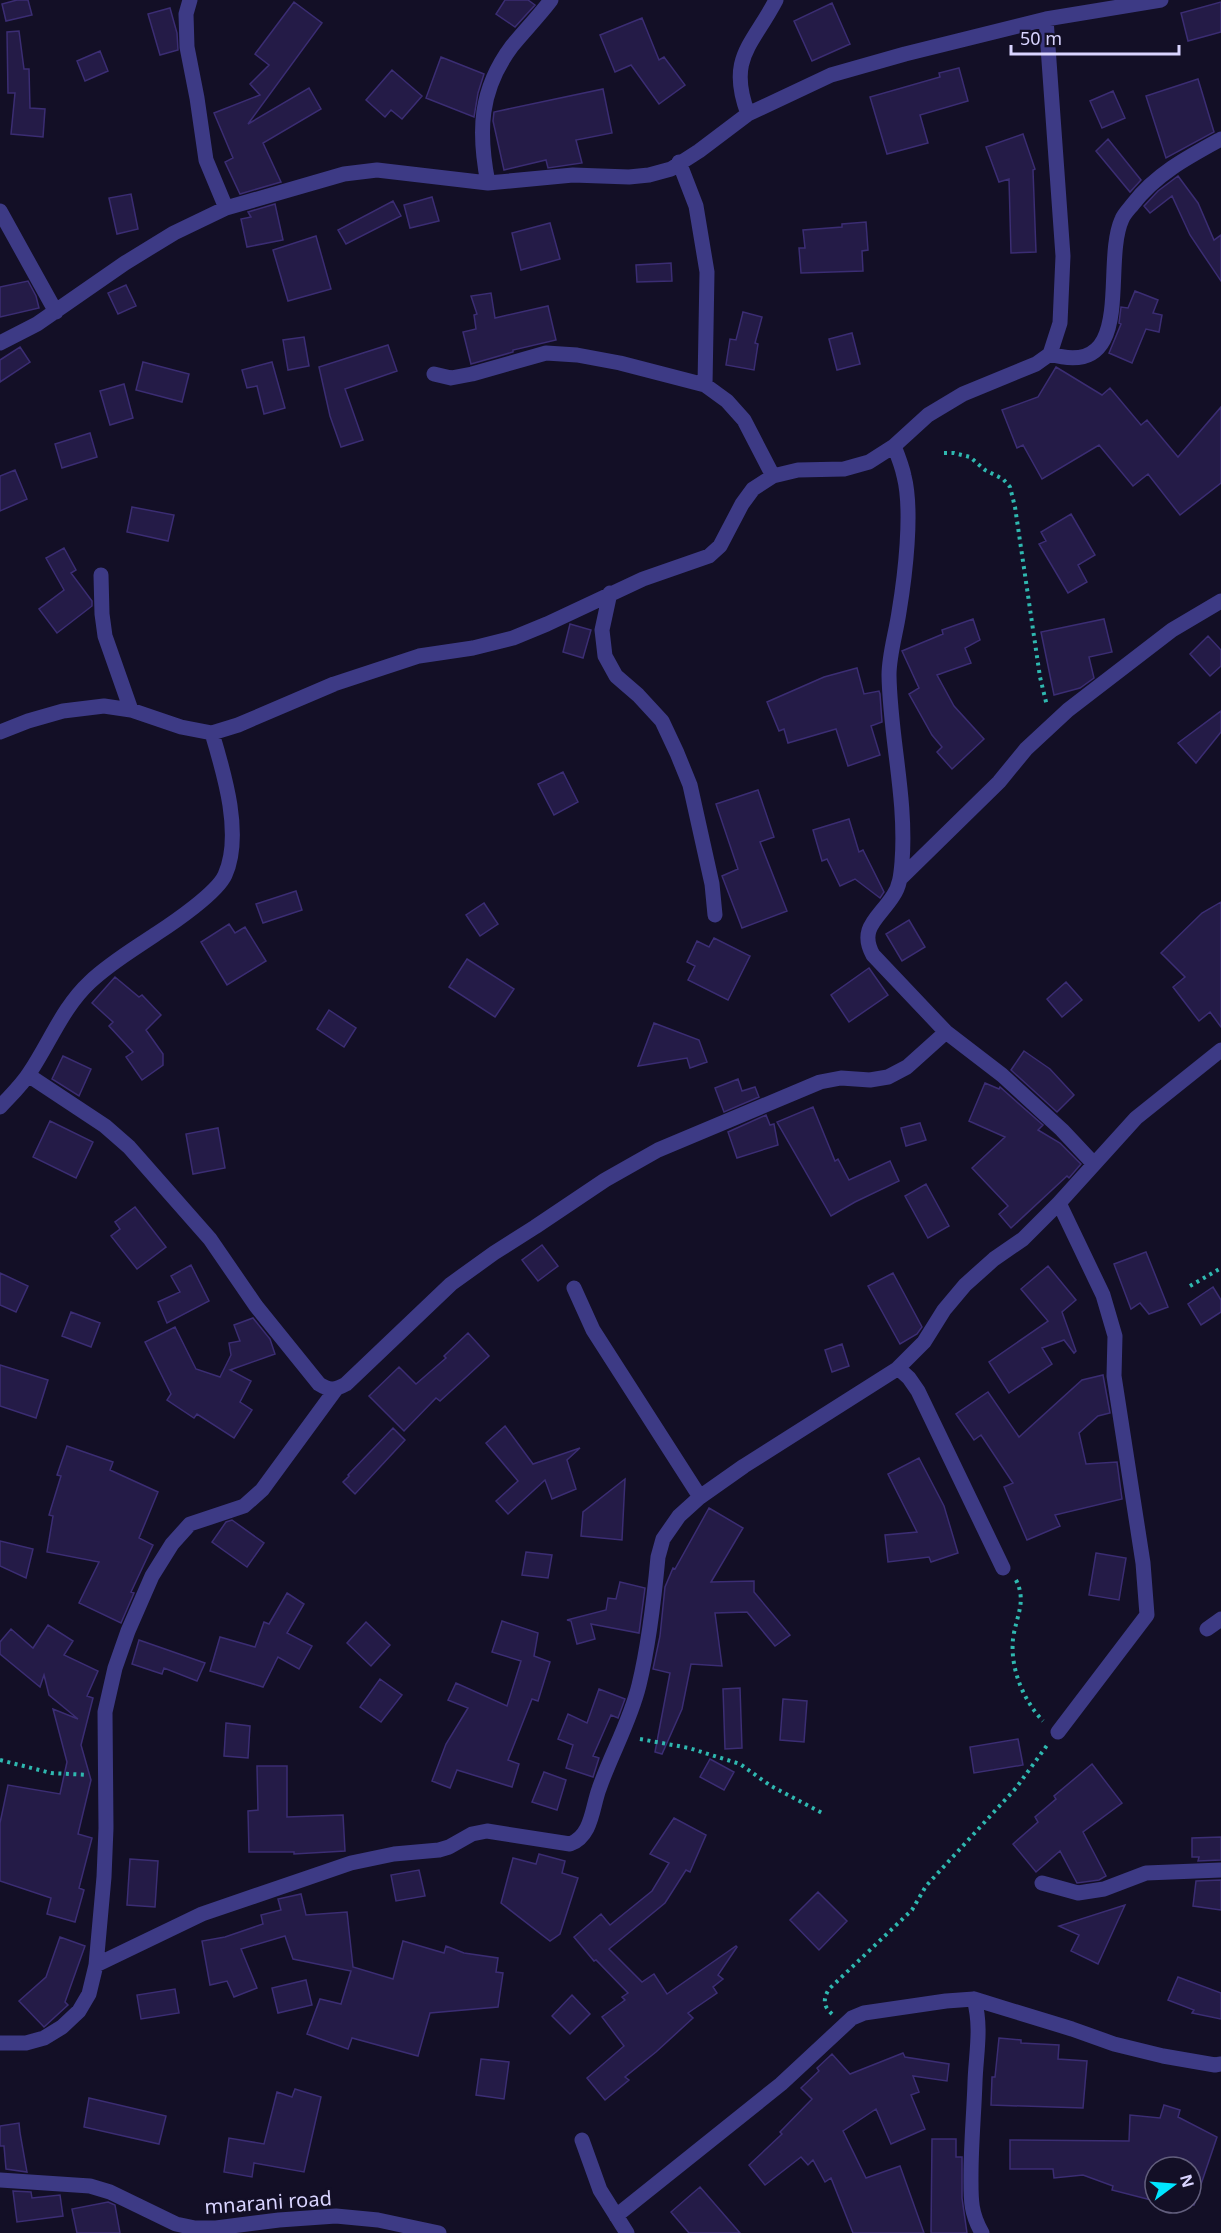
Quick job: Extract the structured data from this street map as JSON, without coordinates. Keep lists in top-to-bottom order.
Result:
{
  "streets": {
    "street": ["mnarani road"]
  },
  "scale_bar": "50 m",
  "north": "right"
}
